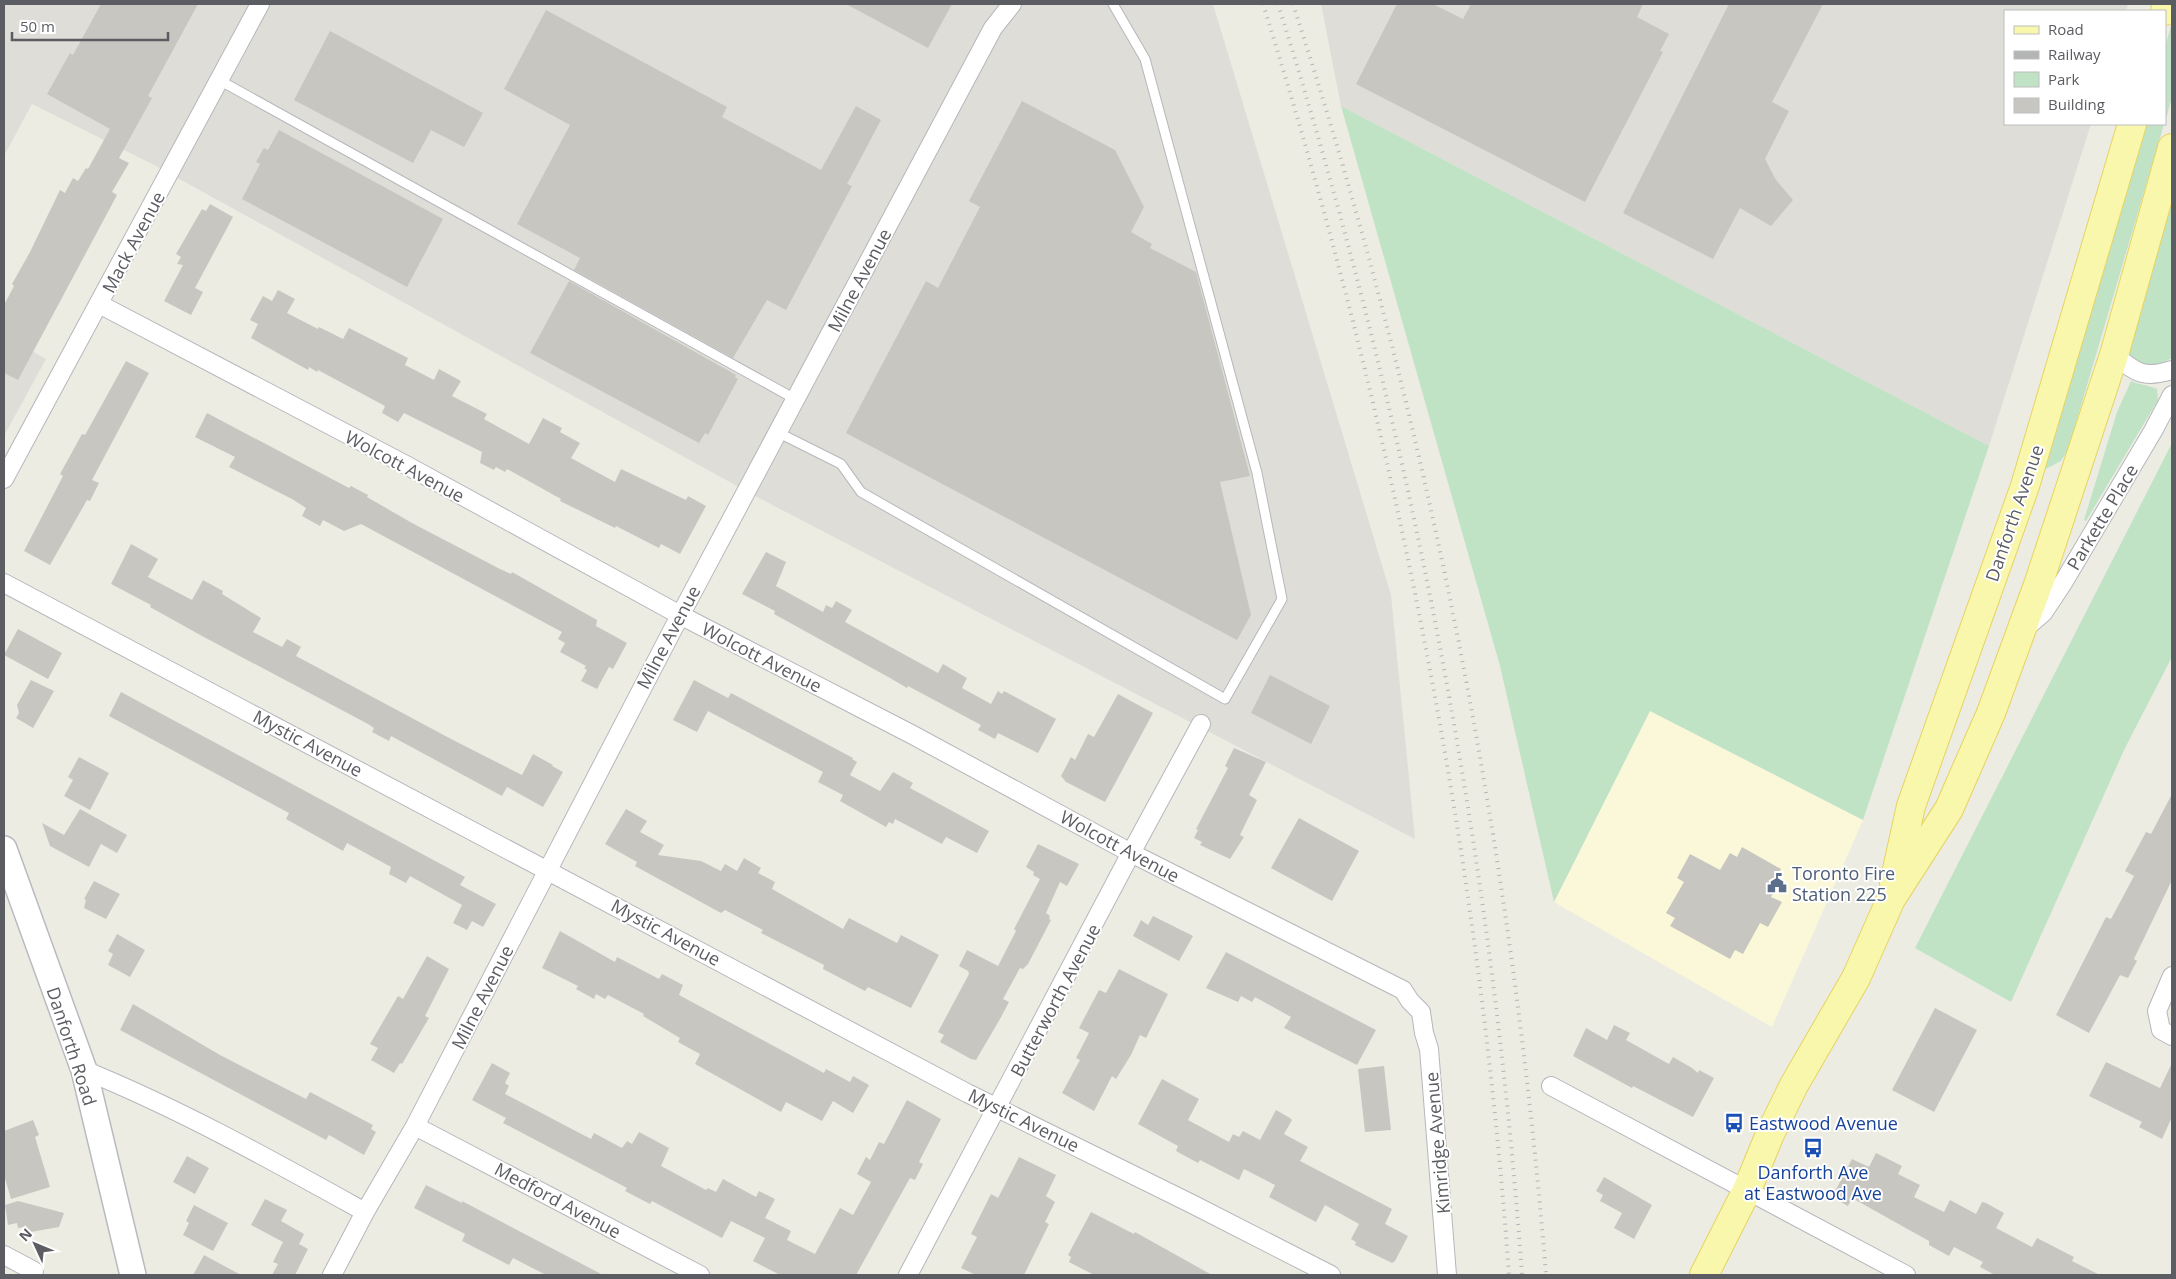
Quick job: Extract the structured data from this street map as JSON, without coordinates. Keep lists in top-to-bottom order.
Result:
{
  "streets": {
    "main road": ["Danforth Avenue", "Danforth Road"],
    "street": [
      "Mack Avenue",
      "Milne Avenue",
      "Wolcott Avenue",
      "Parkette Place",
      "Mystic Avenue",
      "Butterworth Avenue",
      "Kimridge Avenue",
      "Medford Avenue"
    ]
  },
  "crossings": [
    ["Mack Avenue", "Wolcott Avenue"],
    ["Milne Avenue", "Wolcott Avenue"],
    ["Milne Avenue", "Mystic Avenue"],
    ["Milne Avenue", "Medford Avenue"],
    ["Wolcott Avenue", "Butterworth Avenue"],
    ["Wolcott Avenue", "Kimridge Avenue"],
    ["Danforth Avenue", "Parkette Place"],
    ["Mystic Avenue", "Butterworth Avenue"]
  ],
  "places": {
    "public building": ["Toronto Fire Station 225"],
    "bus stop": ["Eastwood Avenue", "Danforth Ave at Eastwood Ave"]
  },
  "legend": [
    "Road",
    "Railway",
    "Park",
    "Building"
  ],
  "scale_bar": "50 m",
  "north": "top left"
}
